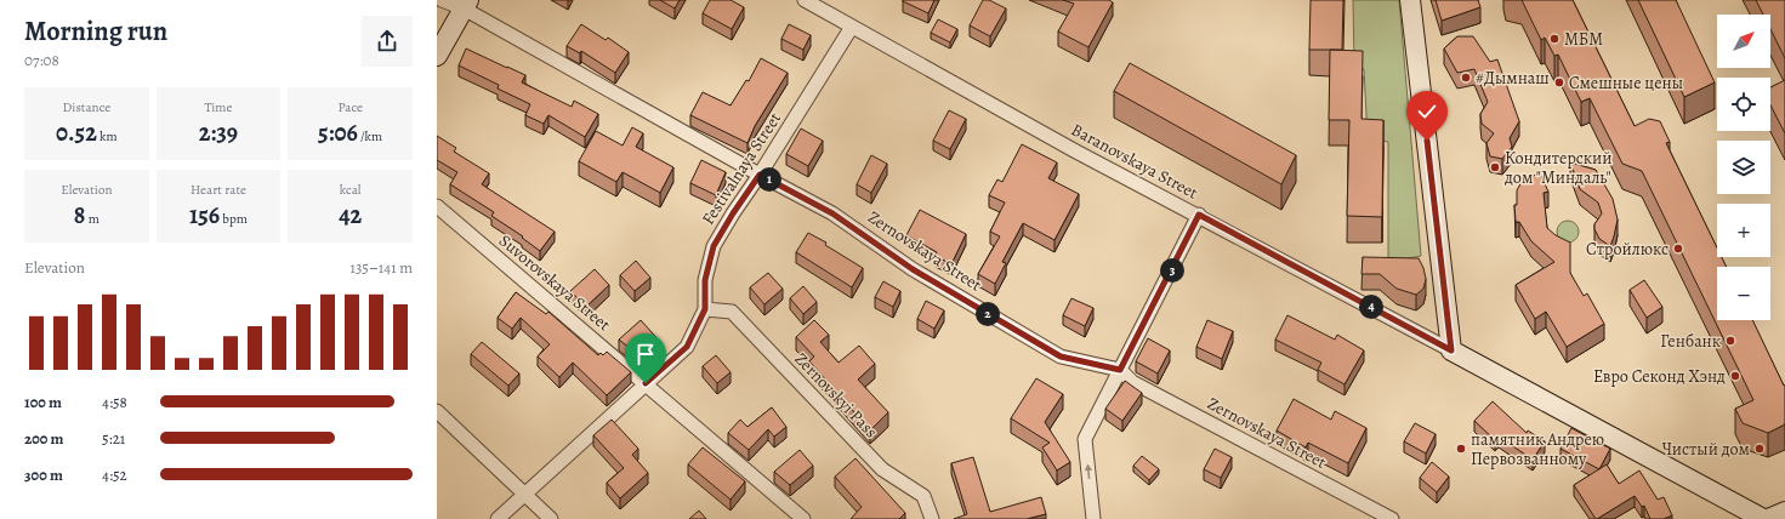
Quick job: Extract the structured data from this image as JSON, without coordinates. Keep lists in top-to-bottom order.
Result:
{
  "streets": {
    "street": [
      "Baranovskaya Street",
      "Festivalnaya Street",
      "Zernovskaya Street",
      "Suvorovskaya Street",
      "Zernovskyi Pass"
    ]
  },
  "crossings": [
    ["Baranovskaya Street", "Festivalnaya Street"],
    ["Festivalnaya Street", "Zernovskaya Street"],
    ["Festivalnaya Street", "Suvorovskaya Street"],
    ["Festivalnaya Street", "Zernovskyi Pass"]
  ],
  "places": [
    "МБМ",
    "#Дымнаш",
    "Смешные цены",
    "Кондитерский дом \"Миндаль\"",
    "Стройлюкс",
    "Генбанк",
    "Евро Секонд Хэнд",
    "памятник Андрею Первозванному",
    "Чистый дом"
  ],
  "north": "top right",
  "page": {
    "heading": ["Morning run", "07:08"],
    "map_buttons": ["+", "−"],
    "stats": [
      ["Distance", "0.52 km"],
      ["Time", "2:39"],
      ["Pace", "5:06 /km"],
      ["Elevation", "8 m"],
      ["Heart rate", "156 bpm"],
      ["kcal", "42"]
    ],
    "pins": [
      "1",
      "3",
      "4",
      "2"
    ],
    "chart": ["Elevation", "135–141 m"],
    "list": [
      {
        "name": "100 m",
        "note": "4:58"
      },
      {
        "name": "200 m",
        "note": "5:21"
      },
      {
        "name": "300 m",
        "note": "4:52"
      }
    ]
  }
}
